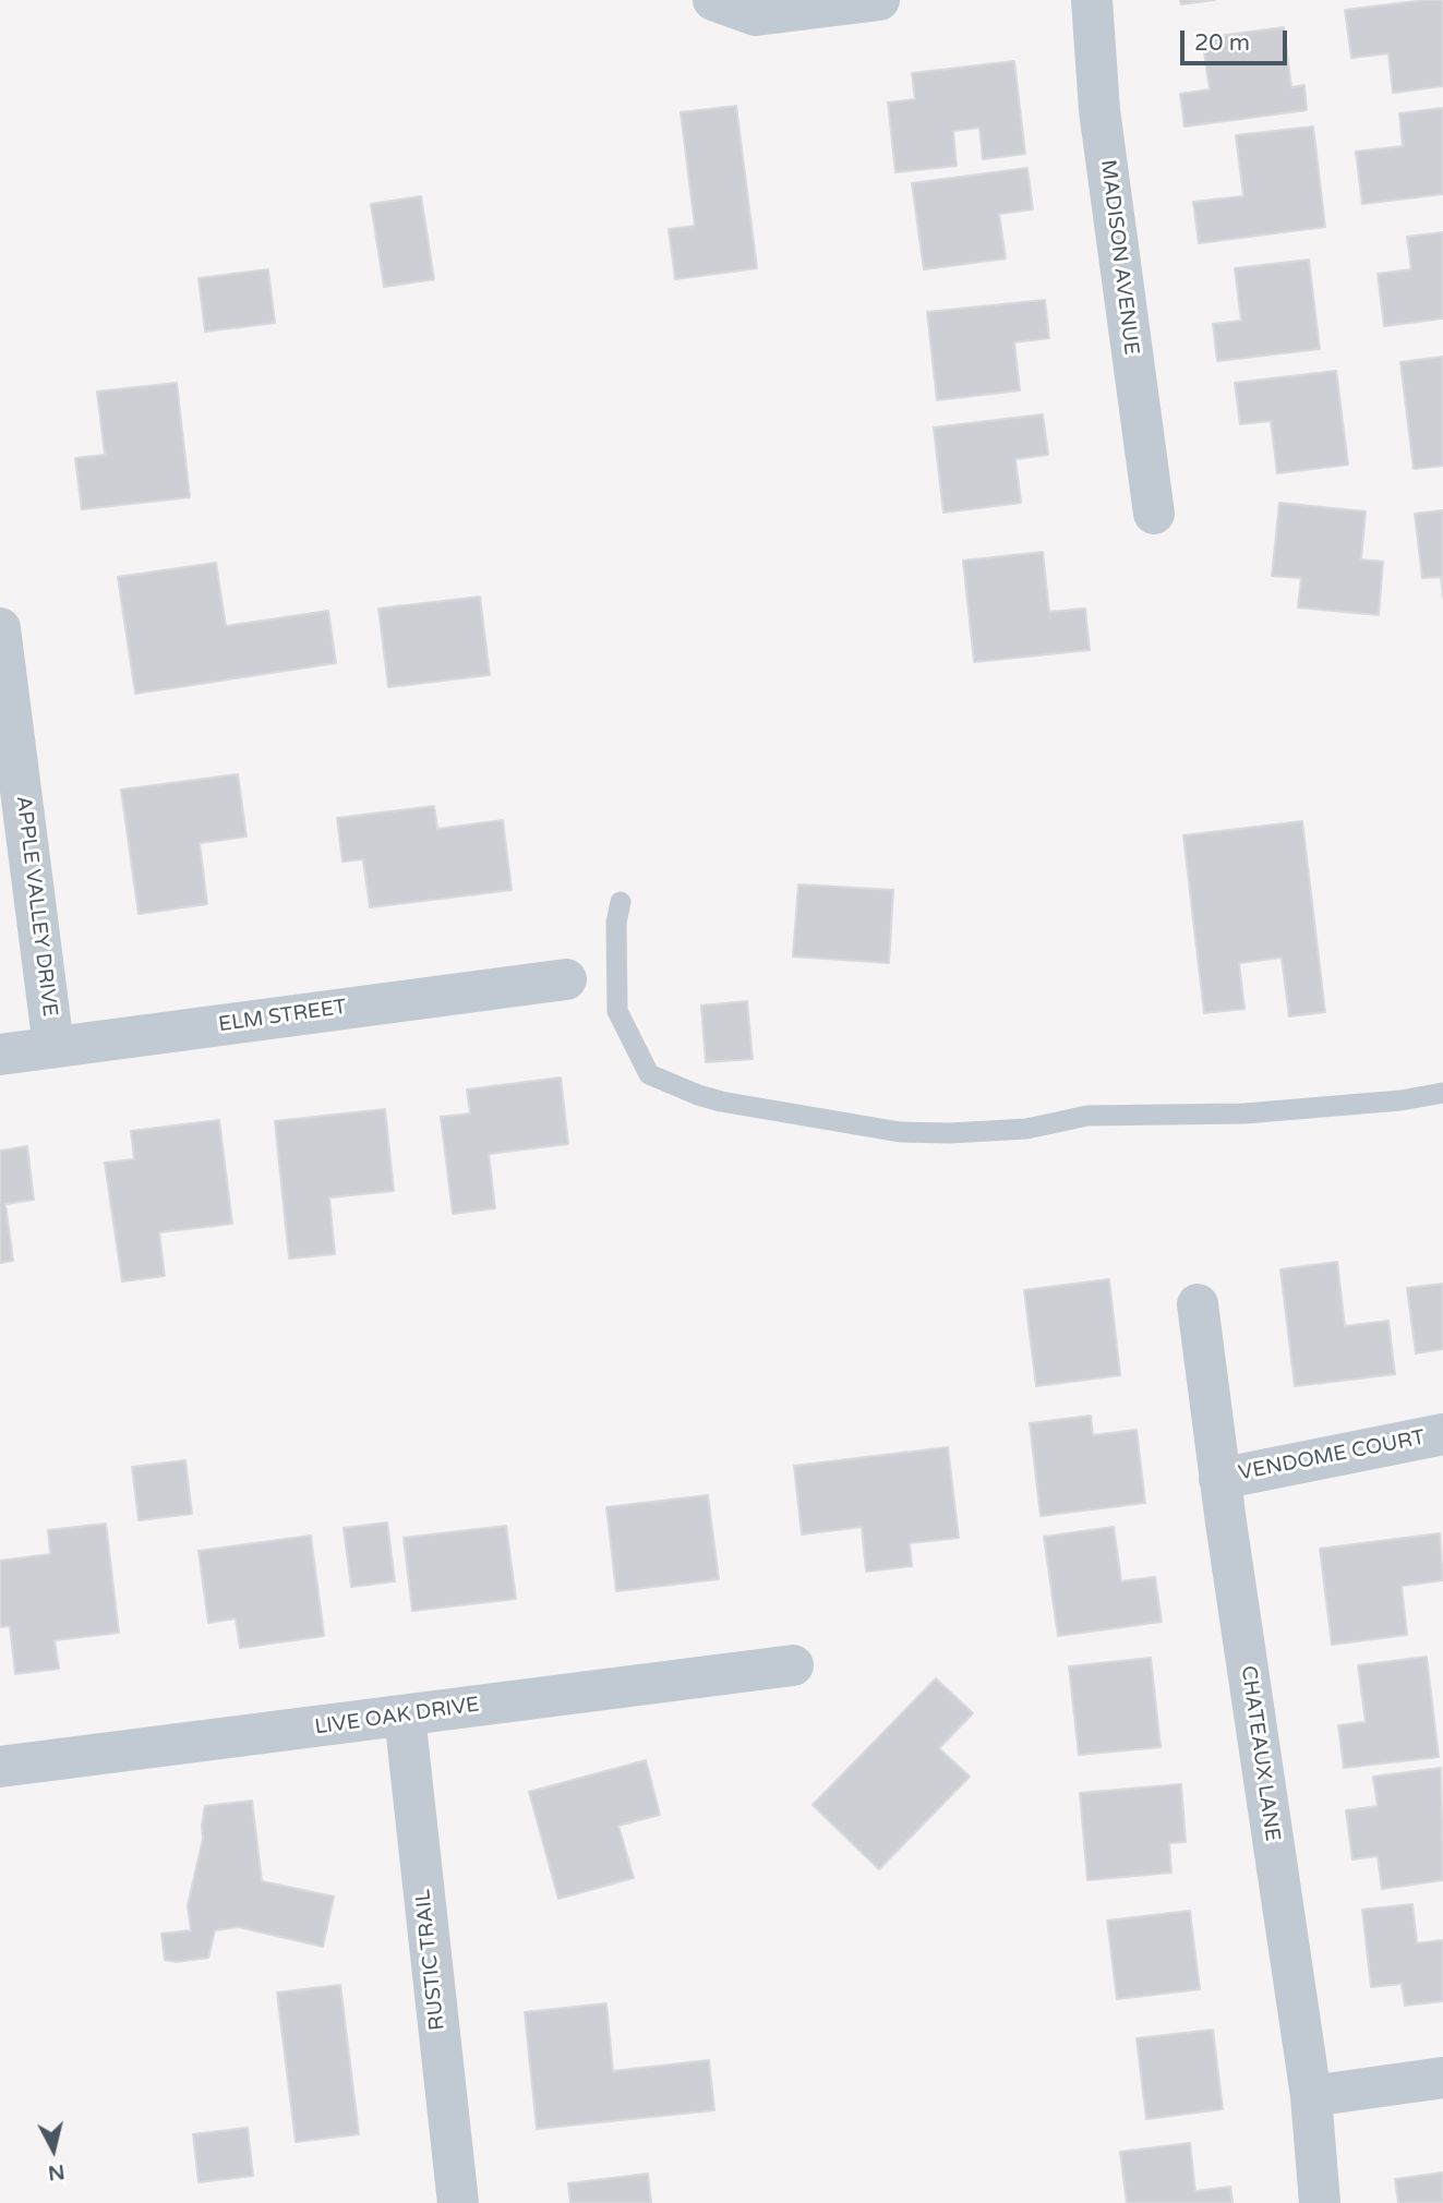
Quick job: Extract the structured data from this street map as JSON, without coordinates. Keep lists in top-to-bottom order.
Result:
{
  "streets": {
    "street": [
      "MADISON AVENUE",
      "APPLE VALLEY DRIVE",
      "ELM STREET",
      "VENDOME COURT",
      "LIVE OAK DRIVE",
      "CHATEAUX LANE",
      "RUSTIC TRAIL"
    ]
  },
  "crossings": [
    ["APPLE VALLEY DRIVE", "ELM STREET"],
    ["VENDOME COURT", "CHATEAUX LANE"],
    ["LIVE OAK DRIVE", "RUSTIC TRAIL"]
  ],
  "scale_bar": "20 m",
  "north": "bottom"
}
